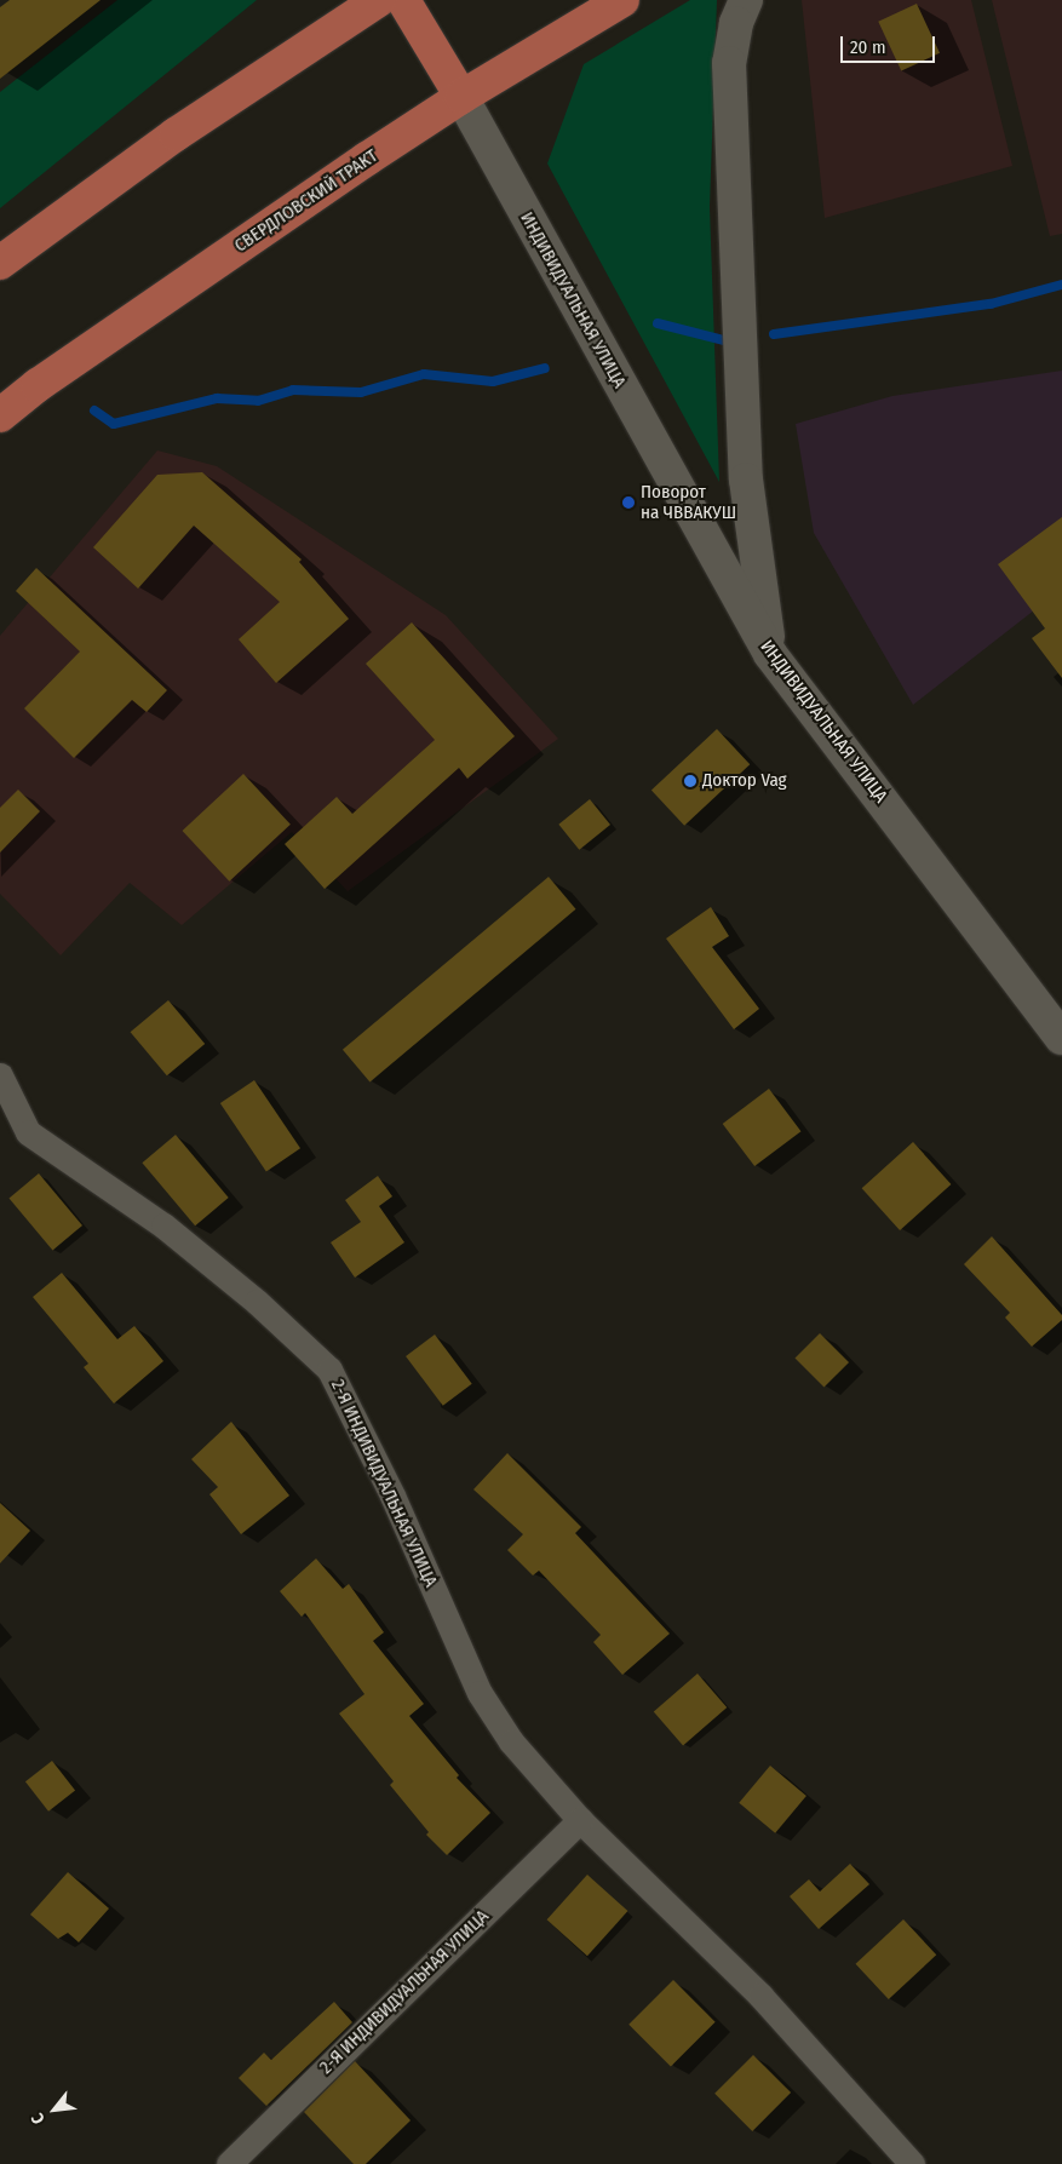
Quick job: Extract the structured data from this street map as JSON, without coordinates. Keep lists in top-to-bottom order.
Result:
{
  "streets": {
    "main road": ["СВЕРДЛОВСКИЙ ТРАКТ", "ИНДИВИДУАЛЬНАЯ УЛИЦА"],
    "street": ["2-Я ИНДИВИДУАЛЬНАЯ УЛИЦА"]
  },
  "crossings": [
    ["СВЕРДЛОВСКИЙ ТРАКТ", "ИНДИВИДУАЛЬНАЯ УЛИЦА"]
  ],
  "places": ["Поворот на ЧВВАКУШ", "Доктор Vag"],
  "scale_bar": "20 m",
  "north": "bottom left"
}
